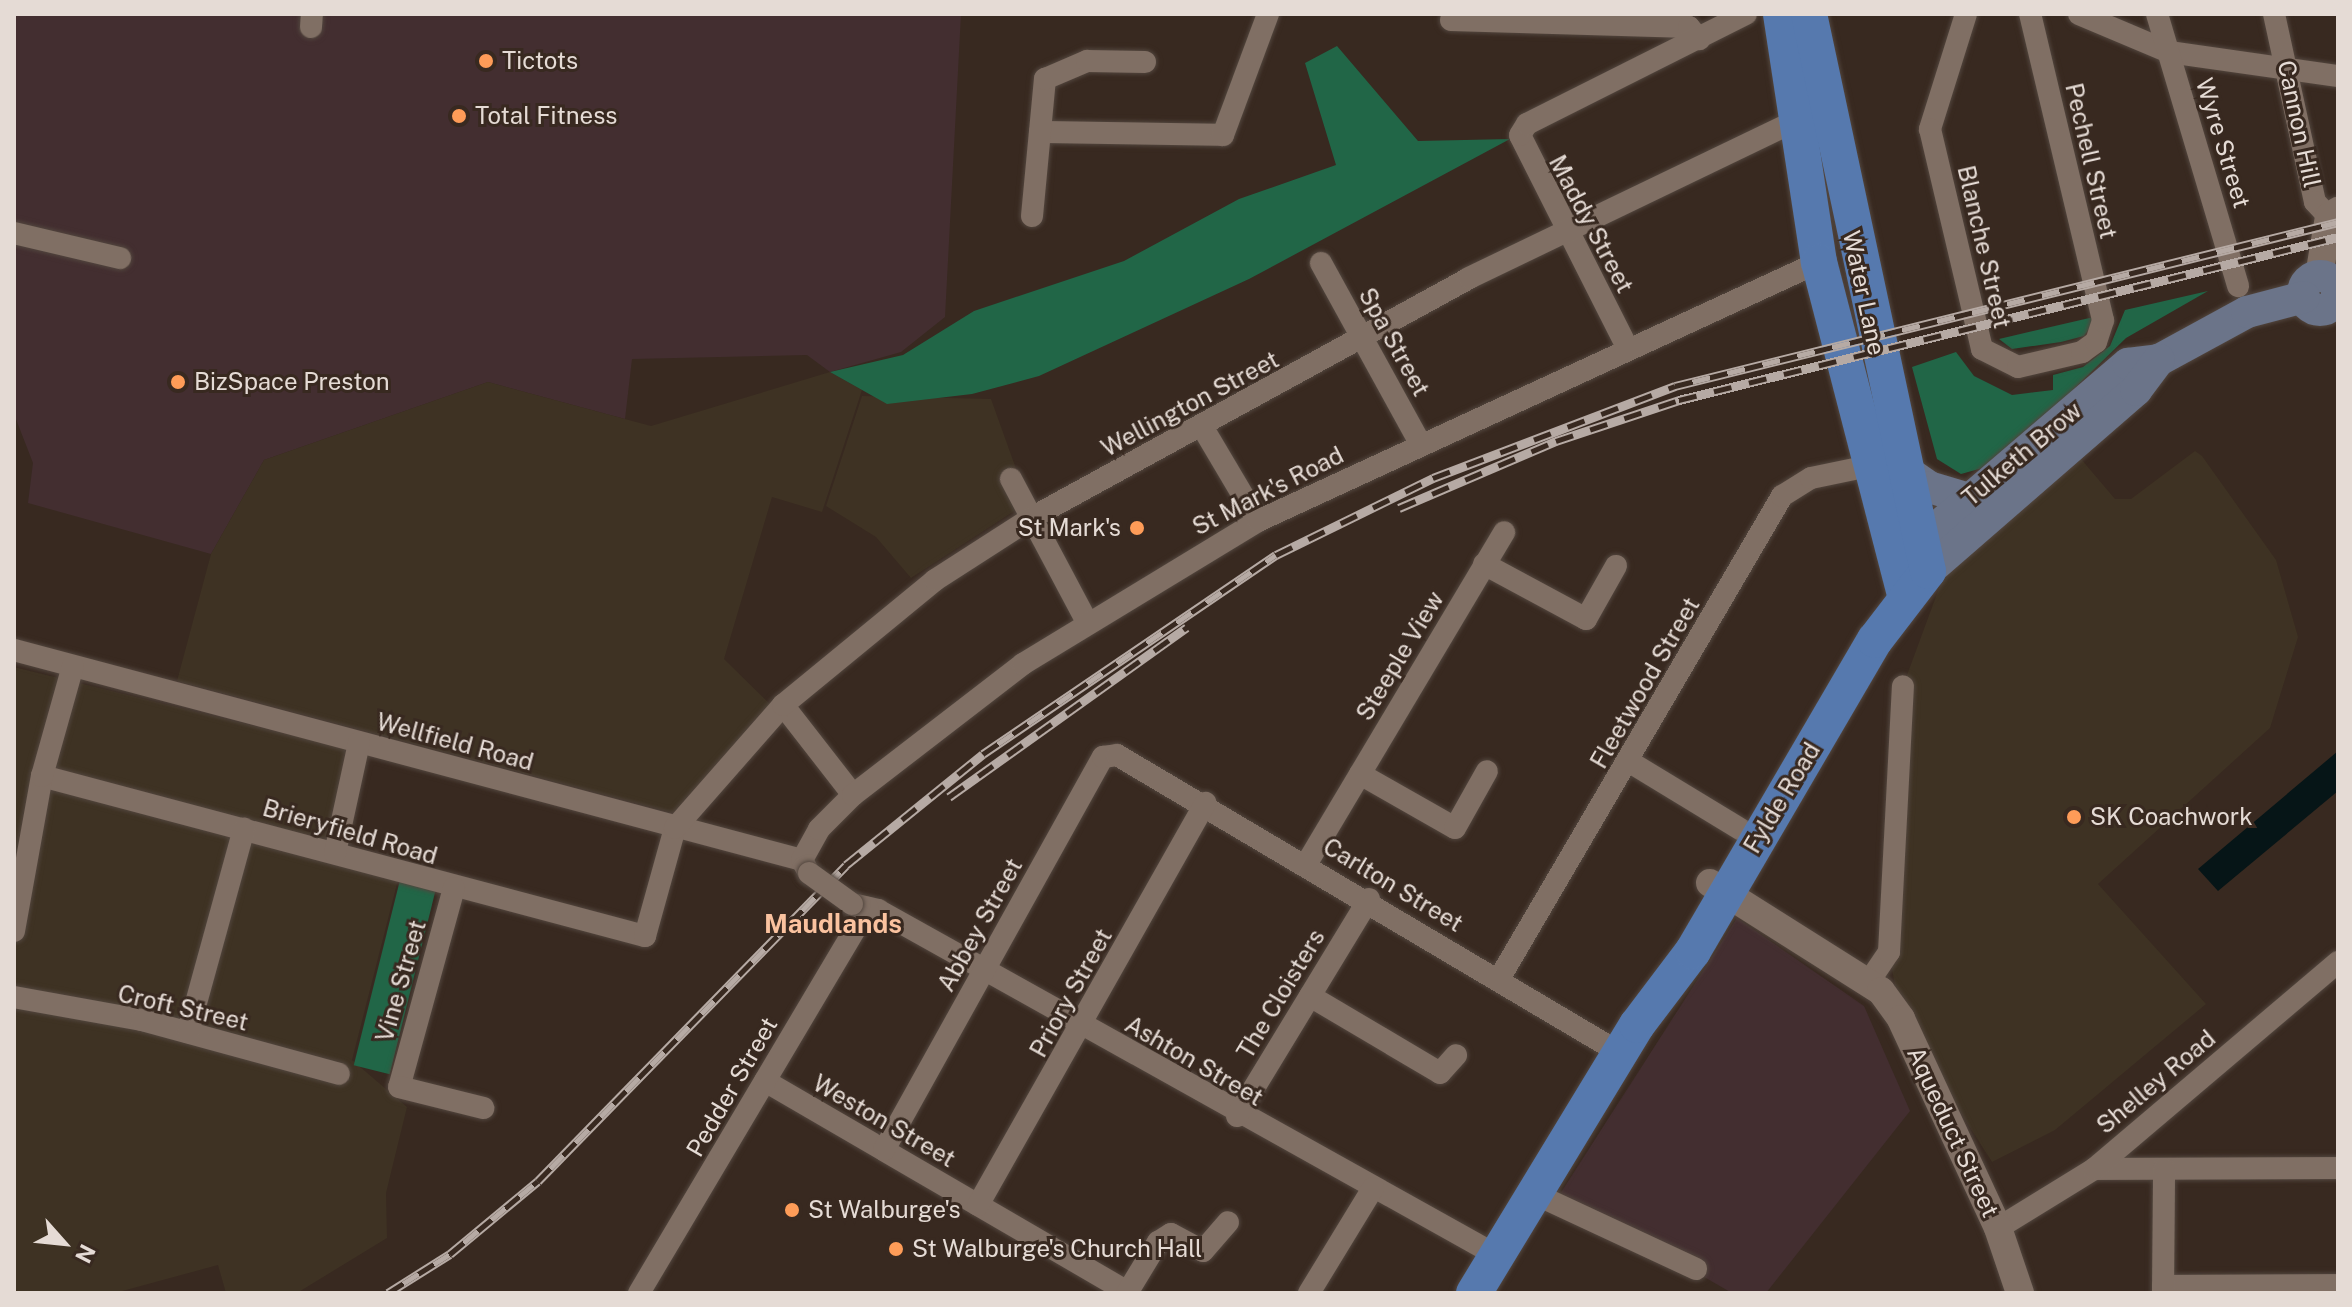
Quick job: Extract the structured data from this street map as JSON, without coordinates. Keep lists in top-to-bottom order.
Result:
{
  "streets": {
    "main road": ["Water Lane", "Tulketh Brow", "Fylde Road"],
    "street": [
      "Cannon Hill",
      "Wyre Street",
      "Pechell Street",
      "Maddy Street",
      "Blanche Street",
      "Spa Street",
      "Wellington Street",
      "St Mark's Road",
      "Steeple View",
      "Fleetwood Street",
      "Wellfield Road",
      "Brieryfield Road",
      "Carlton Street",
      "Abbey Street",
      "Vine Street",
      "Priory Street",
      "The Cloisters",
      "Croft Street",
      "Ashton Street",
      "Shelley Road",
      "Pedder Street",
      "Weston Street",
      "Aqueduct Street"
    ]
  },
  "crossings": [
    ["Cannon Hill", "Tulketh Brow"],
    ["Pechell Street", "Blanche Street"],
    ["Maddy Street", "Wellington Street"],
    ["Maddy Street", "St Mark's Road"],
    ["Water Lane", "Wellington Street"],
    ["Water Lane", "Tulketh Brow"],
    ["Water Lane", "St Mark's Road"],
    ["Water Lane", "Fleetwood Street"],
    ["Water Lane", "Fylde Road"],
    ["Spa Street", "Wellington Street"],
    ["Spa Street", "St Mark's Road"],
    ["Wellington Street", "Wellfield Road"],
    ["Wellington Street", "Brieryfield Road"],
    ["Tulketh Brow", "Fylde Road"],
    ["St Mark's Road", "Wellfield Road"],
    ["Steeple View", "Carlton Street"],
    ["Fleetwood Street", "Carlton Street"],
    ["Wellfield Road", "Brieryfield Road"],
    ["Wellfield Road", "Ashton Street"],
    ["Wellfield Road", "Pedder Street"],
    ["Fylde Road", "Carlton Street"],
    ["Fylde Road", "Ashton Street"],
    ["Fylde Road", "Aqueduct Street"],
    ["Brieryfield Road", "Vine Street"],
    ["Carlton Street", "Abbey Street"],
    ["Carlton Street", "Priory Street"],
    ["Carlton Street", "The Cloisters"],
    ["Abbey Street", "Ashton Street"],
    ["Abbey Street", "Weston Street"],
    ["Priory Street", "Ashton Street"],
    ["Priory Street", "Weston Street"],
    ["The Cloisters", "Ashton Street"],
    ["Ashton Street", "Pedder Street"],
    ["Shelley Road", "Aqueduct Street"],
    ["Pedder Street", "Weston Street"]
  ],
  "districts": ["Maudlands"],
  "places": [
    "Tictots",
    "Total Fitness",
    "BizSpace Preston",
    "St Mark's",
    "SK Coachwork",
    "St Walburge's",
    "St Walburge's Church Hall"
  ],
  "north": "bottom right"
}
